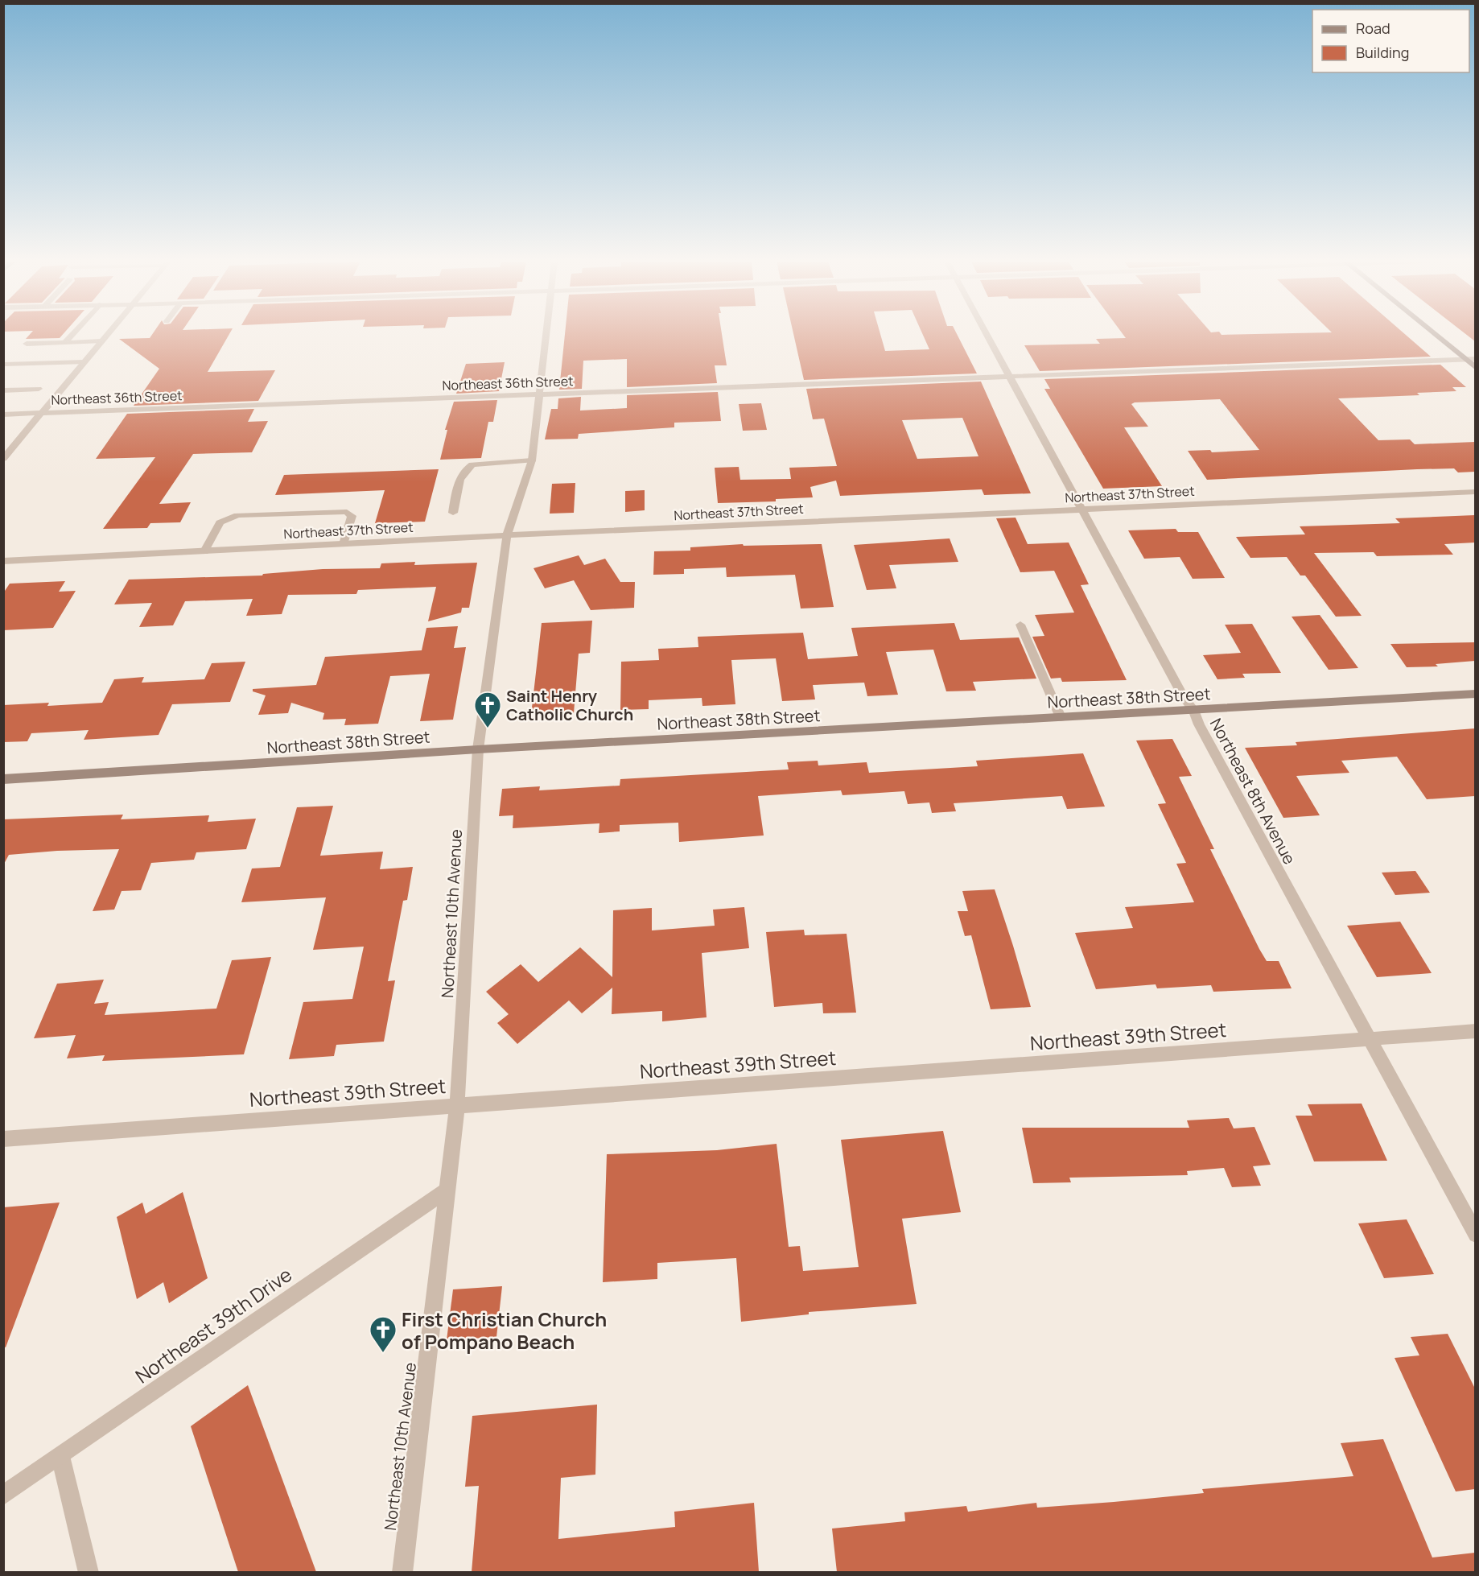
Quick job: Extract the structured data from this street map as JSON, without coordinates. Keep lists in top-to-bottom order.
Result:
{
  "streets": {
    "street": [
      "Northeast 36th Street",
      "Northeast 37th Street",
      "Northeast 38th Street",
      "Northeast 8th Avenue",
      "Northeast 10th Avenue",
      "Northeast 39th Street",
      "Northeast 39th Drive"
    ]
  },
  "crossings": [
    ["Northeast 36th Street", "Northeast 8th Avenue"],
    ["Northeast 36th Street", "Northeast 10th Avenue"],
    ["Northeast 37th Street", "Northeast 8th Avenue"],
    ["Northeast 37th Street", "Northeast 10th Avenue"],
    ["Northeast 38th Street", "Northeast 8th Avenue"],
    ["Northeast 38th Street", "Northeast 10th Avenue"],
    ["Northeast 8th Avenue", "Northeast 39th Street"],
    ["Northeast 10th Avenue", "Northeast 39th Street"],
    ["Northeast 10th Avenue", "Northeast 39th Drive"]
  ],
  "places": {
    "church": ["Saint Henry Catholic Church", "First Christian Church of Pompano Beach"]
  },
  "legend": ["Road", "Building"]
}
